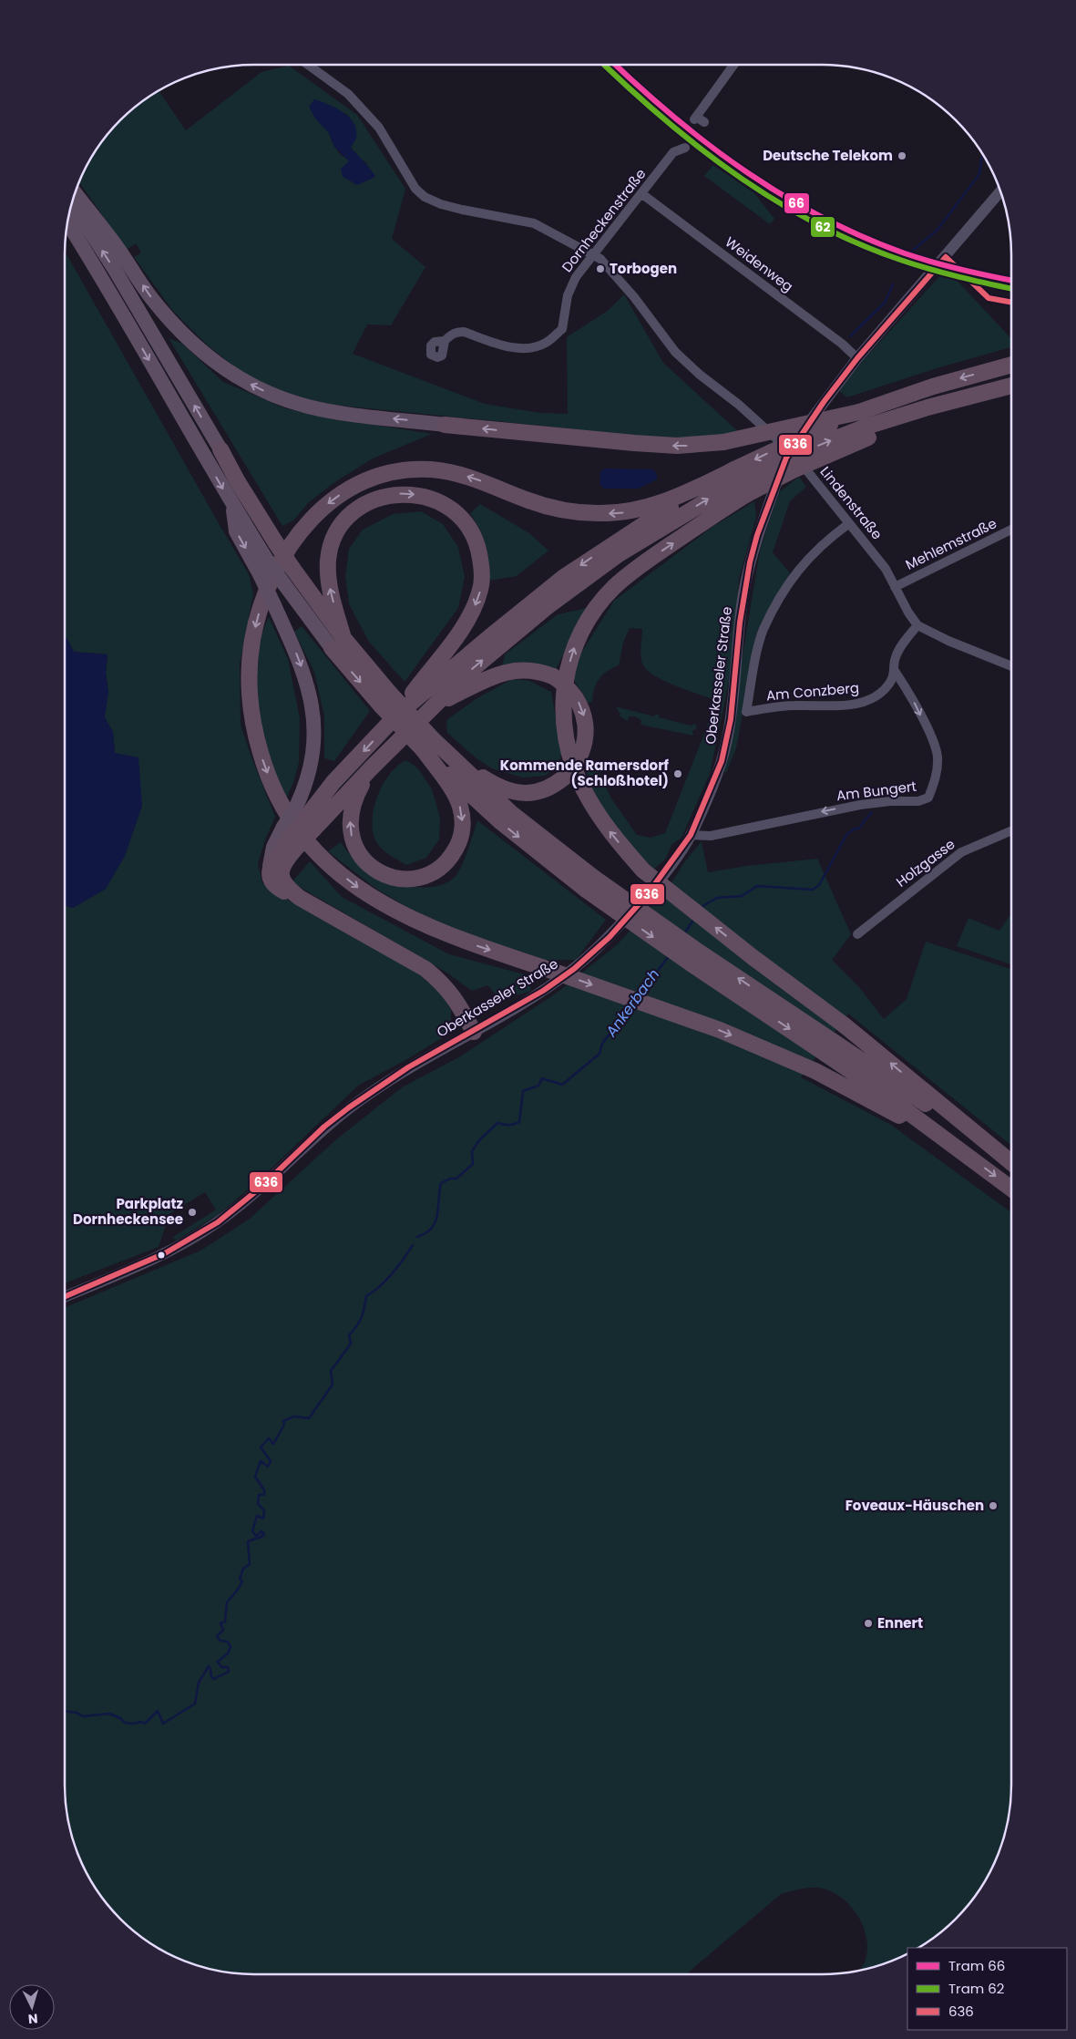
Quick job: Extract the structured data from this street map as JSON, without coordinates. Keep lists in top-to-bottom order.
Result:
{
  "streets": {
    "street": [
      "Dornheckenstraße",
      "Weidenweg",
      "Lindenstraße",
      "Mehlemstraße",
      "Oberkasseler Straße",
      "Am Conzberg",
      "Am Bungert",
      "Holzgasse"
    ]
  },
  "crossings": [
    ["Dornheckenstraße", "Weidenweg"],
    ["Dornheckenstraße", "Lindenstraße"],
    ["Weidenweg", "Oberkasseler Straße"],
    ["Lindenstraße", "Mehlemstraße"],
    ["Lindenstraße", "Oberkasseler Straße"],
    ["Lindenstraße", "Am Conzberg"],
    ["Oberkasseler Straße", "Am Bungert"],
    ["Am Conzberg", "Am Bungert"]
  ],
  "water": ["Ankerbach"],
  "places": [
    "Deutsche Telekom",
    "Torbogen",
    "Kommende Ramersdorf (Schloßhotel)",
    "Parkplatz Dornheckensee",
    "Foveaux-Häuschen",
    "Ennert"
  ],
  "lines": ["tram line 66", "tram line 62", "transit line 636"],
  "legend": ["Tram 66", "Tram 62", "636"],
  "north": "bottom"
}
